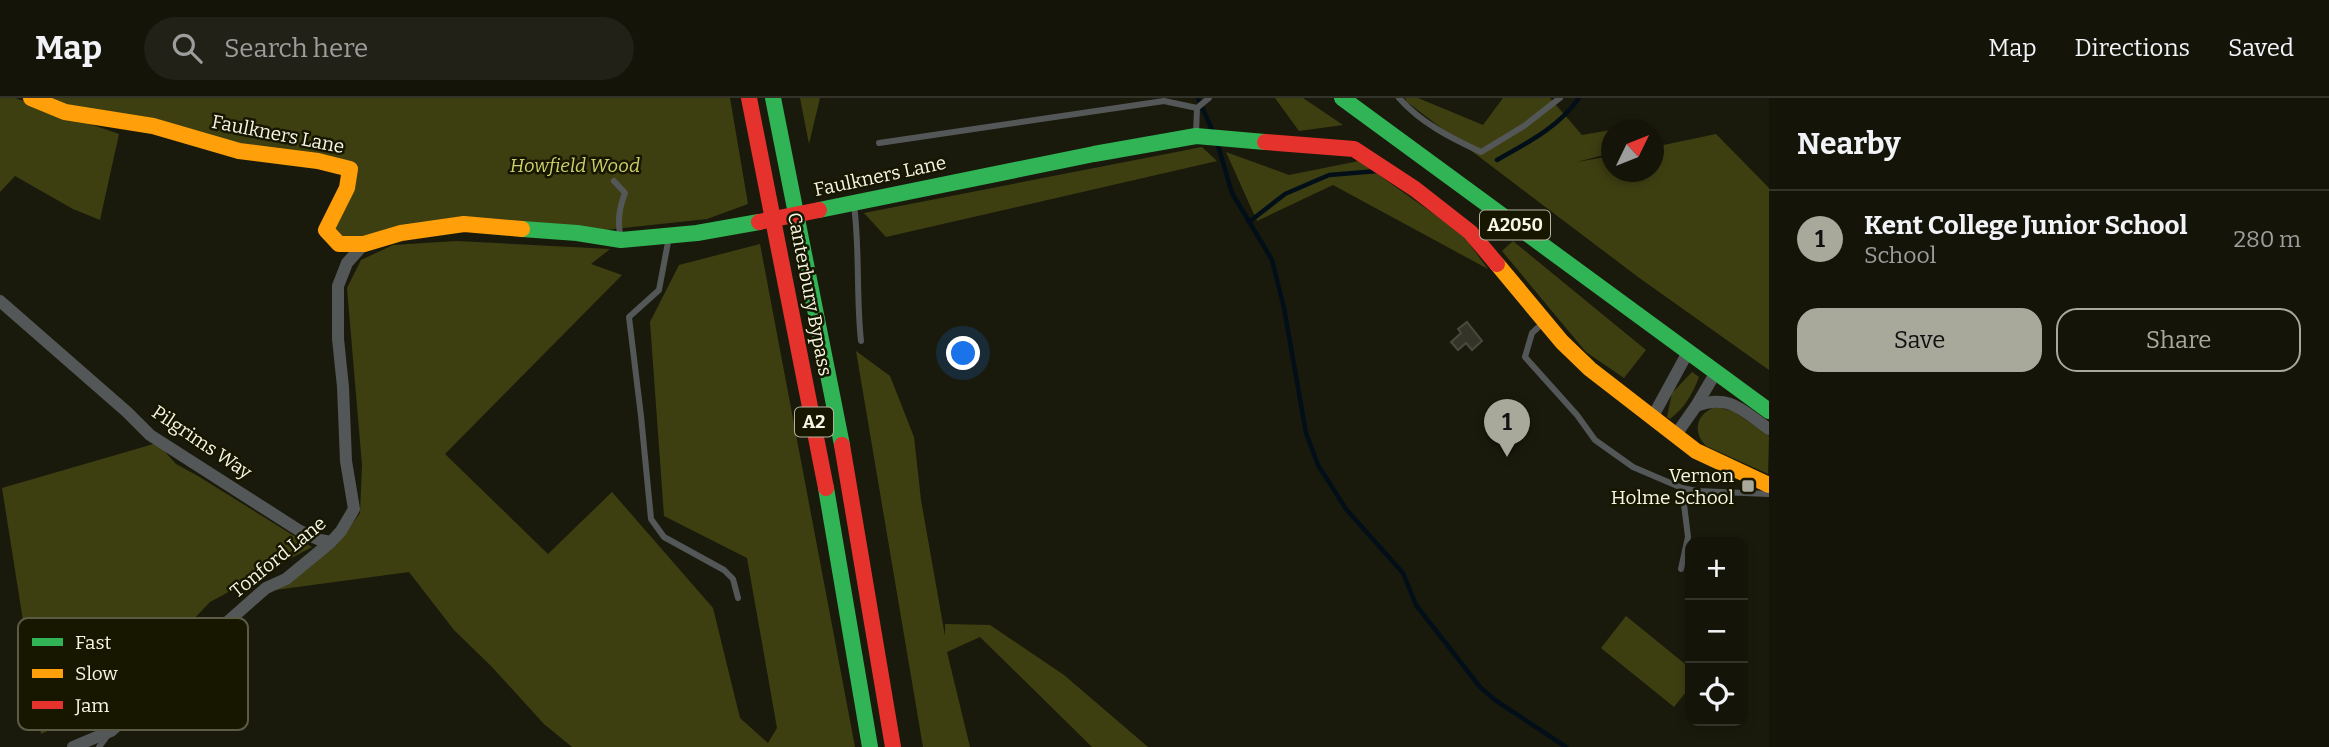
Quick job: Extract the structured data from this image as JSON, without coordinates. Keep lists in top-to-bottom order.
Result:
{
  "streets": {
    "main road": [
      "Faulkners Lane",
      "A2050",
      "Canterbury Bypass",
      "A2"
    ],
    "street": ["Pilgrims Way", "Tonford Lane"]
  },
  "crossings": [
    ["Faulkners Lane", "Tonford Lane"],
    ["Pilgrims Way", "Tonford Lane"]
  ],
  "parks": ["Howfield Wood"],
  "places": {
    "transit": ["Vernon Holme School"]
  },
  "legend": ["Fast", "Slow", "Jam"],
  "north": "top right",
  "page": {
    "header": "Map",
    "search": "Search here",
    "nav": ["Map", "Directions", "Saved"],
    "heading": "Nearby",
    "list": [
      {
        "mark": "1",
        "name": "Kent College Junior School",
        "note": "School",
        "value": "280 m"
      }
    ],
    "buttons": ["Save", "Share"],
    "pins": "1",
    "map_buttons": ["+", "−"]
  }
}
